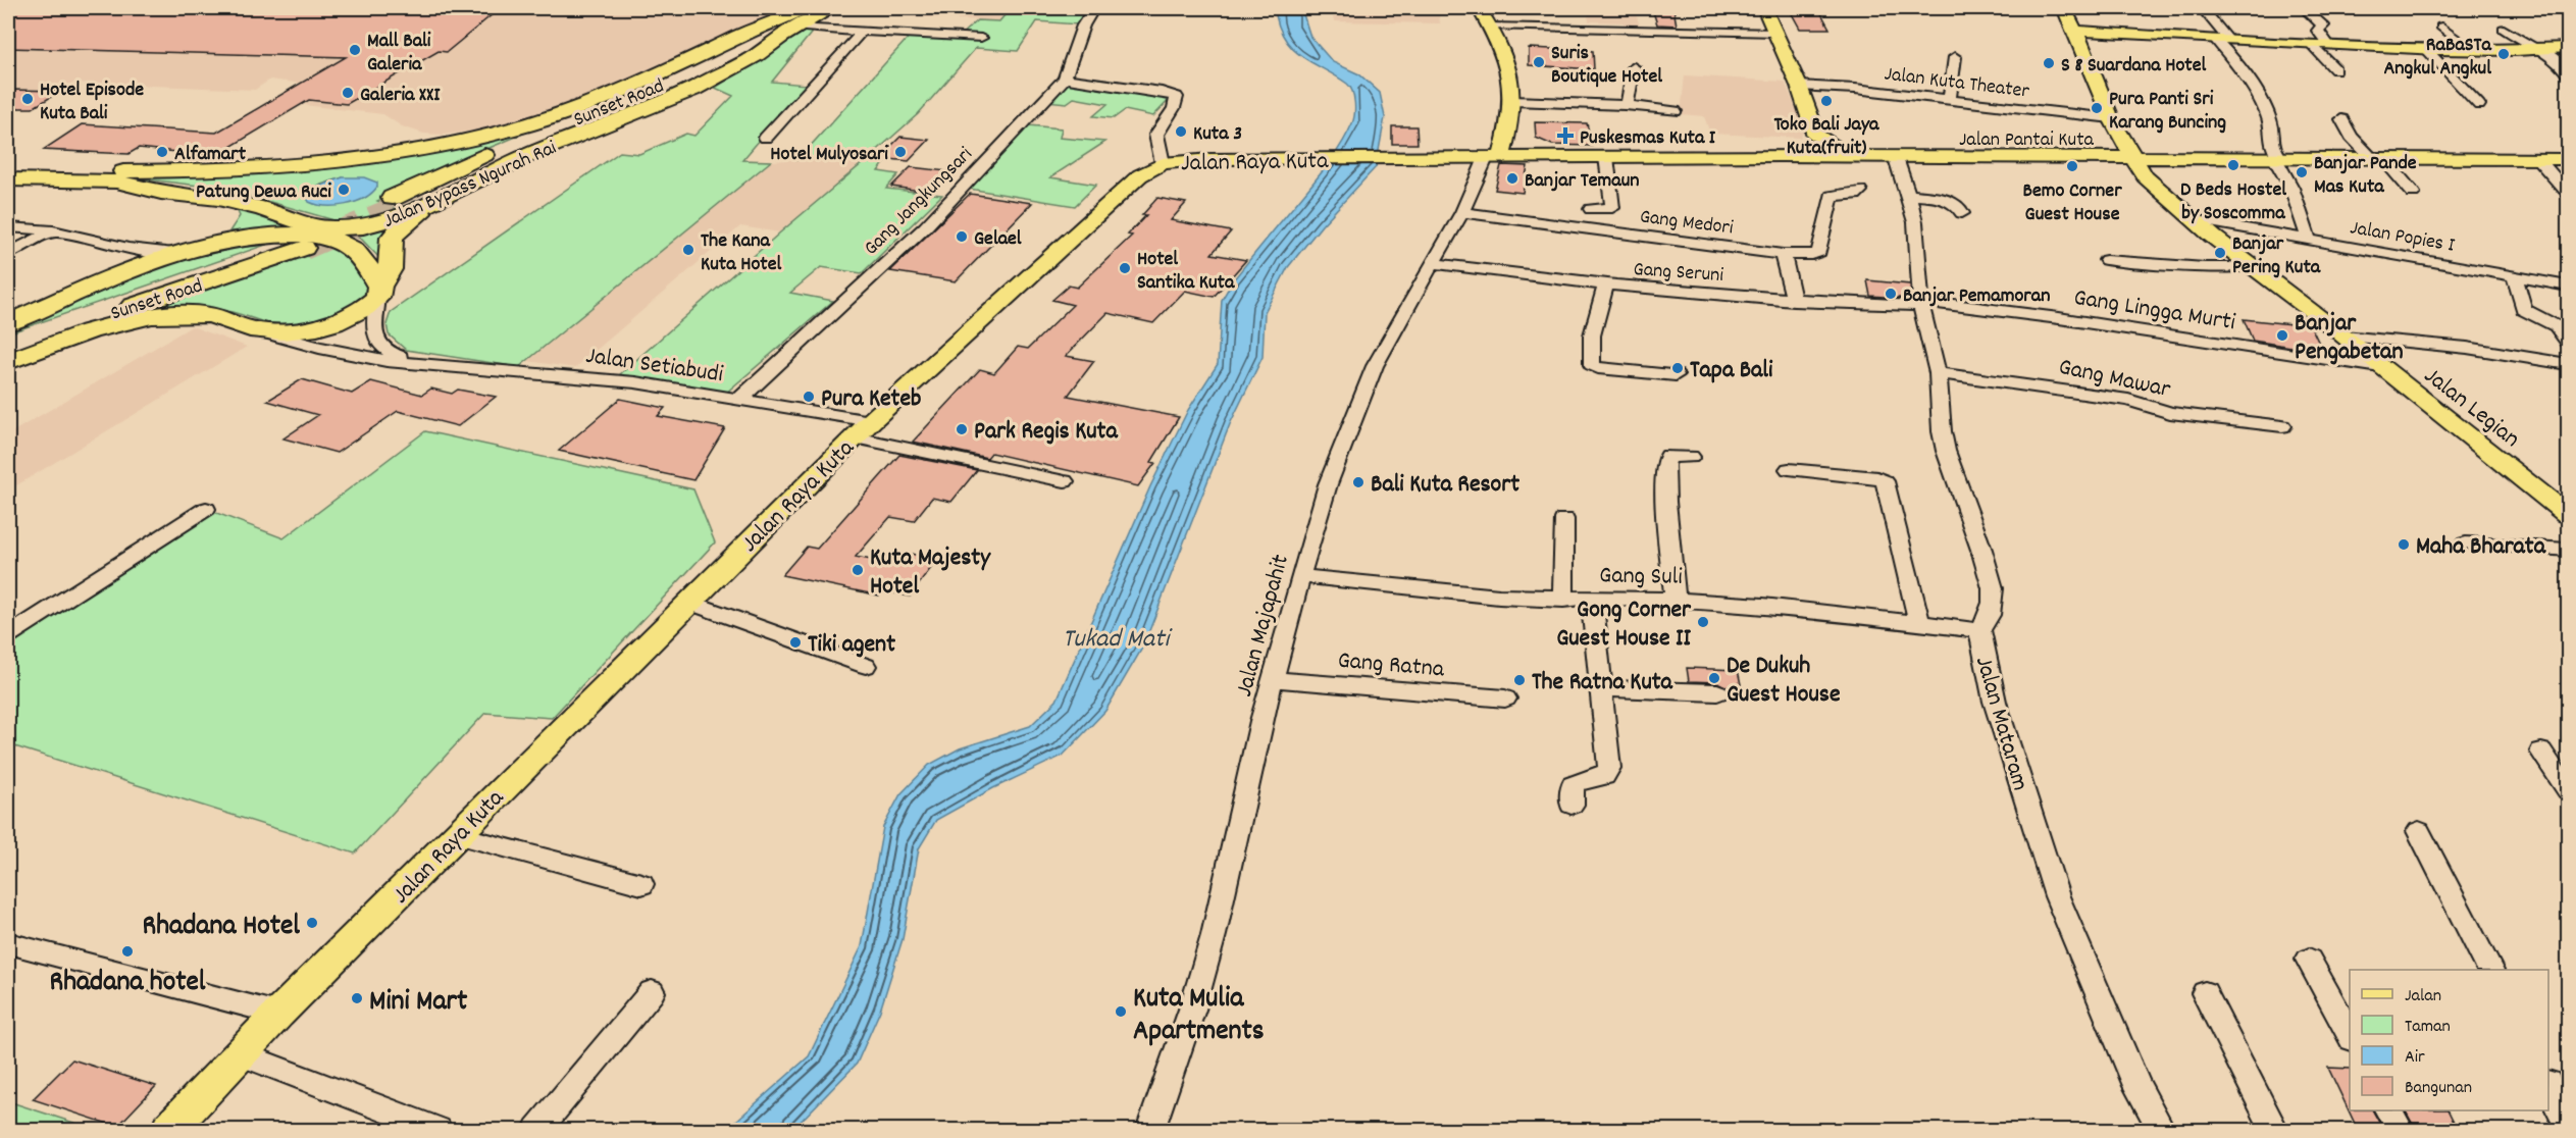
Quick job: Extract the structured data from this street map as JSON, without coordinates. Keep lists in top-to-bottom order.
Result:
{
  "streets": {
    "highway": ["Sunset Road", "Jalan Bypass Ngurah Rai"],
    "main road": ["Jalan Pantai Kuta", "Jalan Raya Kuta", "Jalan Legian"],
    "street": [
      "Jalan Kuta Theater",
      "Gang Jangkungsari",
      "Gang Medori",
      "Jalan Popies I",
      "Gang Seruni",
      "Gang Lingga Murti",
      "Jalan Setiabudi",
      "Gang Mawar",
      "Gang Suli",
      "Jalan Majapahit",
      "Gang Ratna",
      "Jalan Mataram"
    ]
  },
  "crossings": [
    ["Sunset Road", "Jalan Bypass Ngurah Rai"],
    ["Jalan Pantai Kuta", "Jalan Raya Kuta"],
    ["Jalan Pantai Kuta", "Jalan Legian"],
    ["Jalan Pantai Kuta", "Jalan Mataram"],
    ["Jalan Raya Kuta", "Jalan Setiabudi"],
    ["Jalan Raya Kuta", "Jalan Majapahit"],
    ["Gang Jangkungsari", "Jalan Setiabudi"],
    ["Gang Medori", "Jalan Majapahit"],
    ["Jalan Popies I", "Jalan Legian"],
    ["Gang Seruni", "Gang Lingga Murti"],
    ["Gang Seruni", "Jalan Majapahit"],
    ["Gang Seruni", "Jalan Mataram"],
    ["Gang Lingga Murti", "Jalan Legian"],
    ["Gang Lingga Murti", "Jalan Mataram"],
    ["Gang Mawar", "Jalan Mataram"],
    ["Gang Suli", "Jalan Majapahit"],
    ["Gang Suli", "Jalan Mataram"],
    ["Jalan Majapahit", "Gang Ratna"]
  ],
  "water": ["Tukad Mati"],
  "places": {
    "other": [
      "Mall Bali Galeria",
      "RaBaSTa Angkul Angkul",
      "Suris Boutique Hotel",
      "S 8 Suardana Hotel",
      "Galeria XXI",
      "Hotel Episode Kuta Bali",
      "Toko Bali Jaya Kuta(fruit)",
      "Pura Panti Sri Karang Buncing",
      "Kuta 3",
      "Alfamart",
      "Hotel Mulyosari",
      "D Beds Hostel by Soscomma",
      "Bemo Corner Guest House",
      "Banjar Pande Mas Kuta",
      "Banjar Temaun",
      "Patung Dewa Ruci",
      "Gelael",
      "The Kana Kuta Hotel",
      "Banjar Pering Kuta",
      "Hotel Santika Kuta",
      "Banjar Pemamoran",
      "Banjar Pengabetan",
      "Tapa Bali",
      "Pura Keteb",
      "Park Regis Kuta",
      "Bali Kuta Resort",
      "Maha Bharata",
      "Kuta Majesty Hotel",
      "Gong Corner Guest House II",
      "Tiki agent",
      "De Dukuh Guest House",
      "The Ratna Kuta",
      "Rhadana Hotel",
      "Rhadana hotel",
      "Mini Mart",
      "Kuta Mulia Apartments"
    ],
    "health": ["Puskesmas Kuta I"]
  },
  "legend": [
    "Jalan",
    "Taman",
    "Air",
    "Bangunan"
  ]
}
